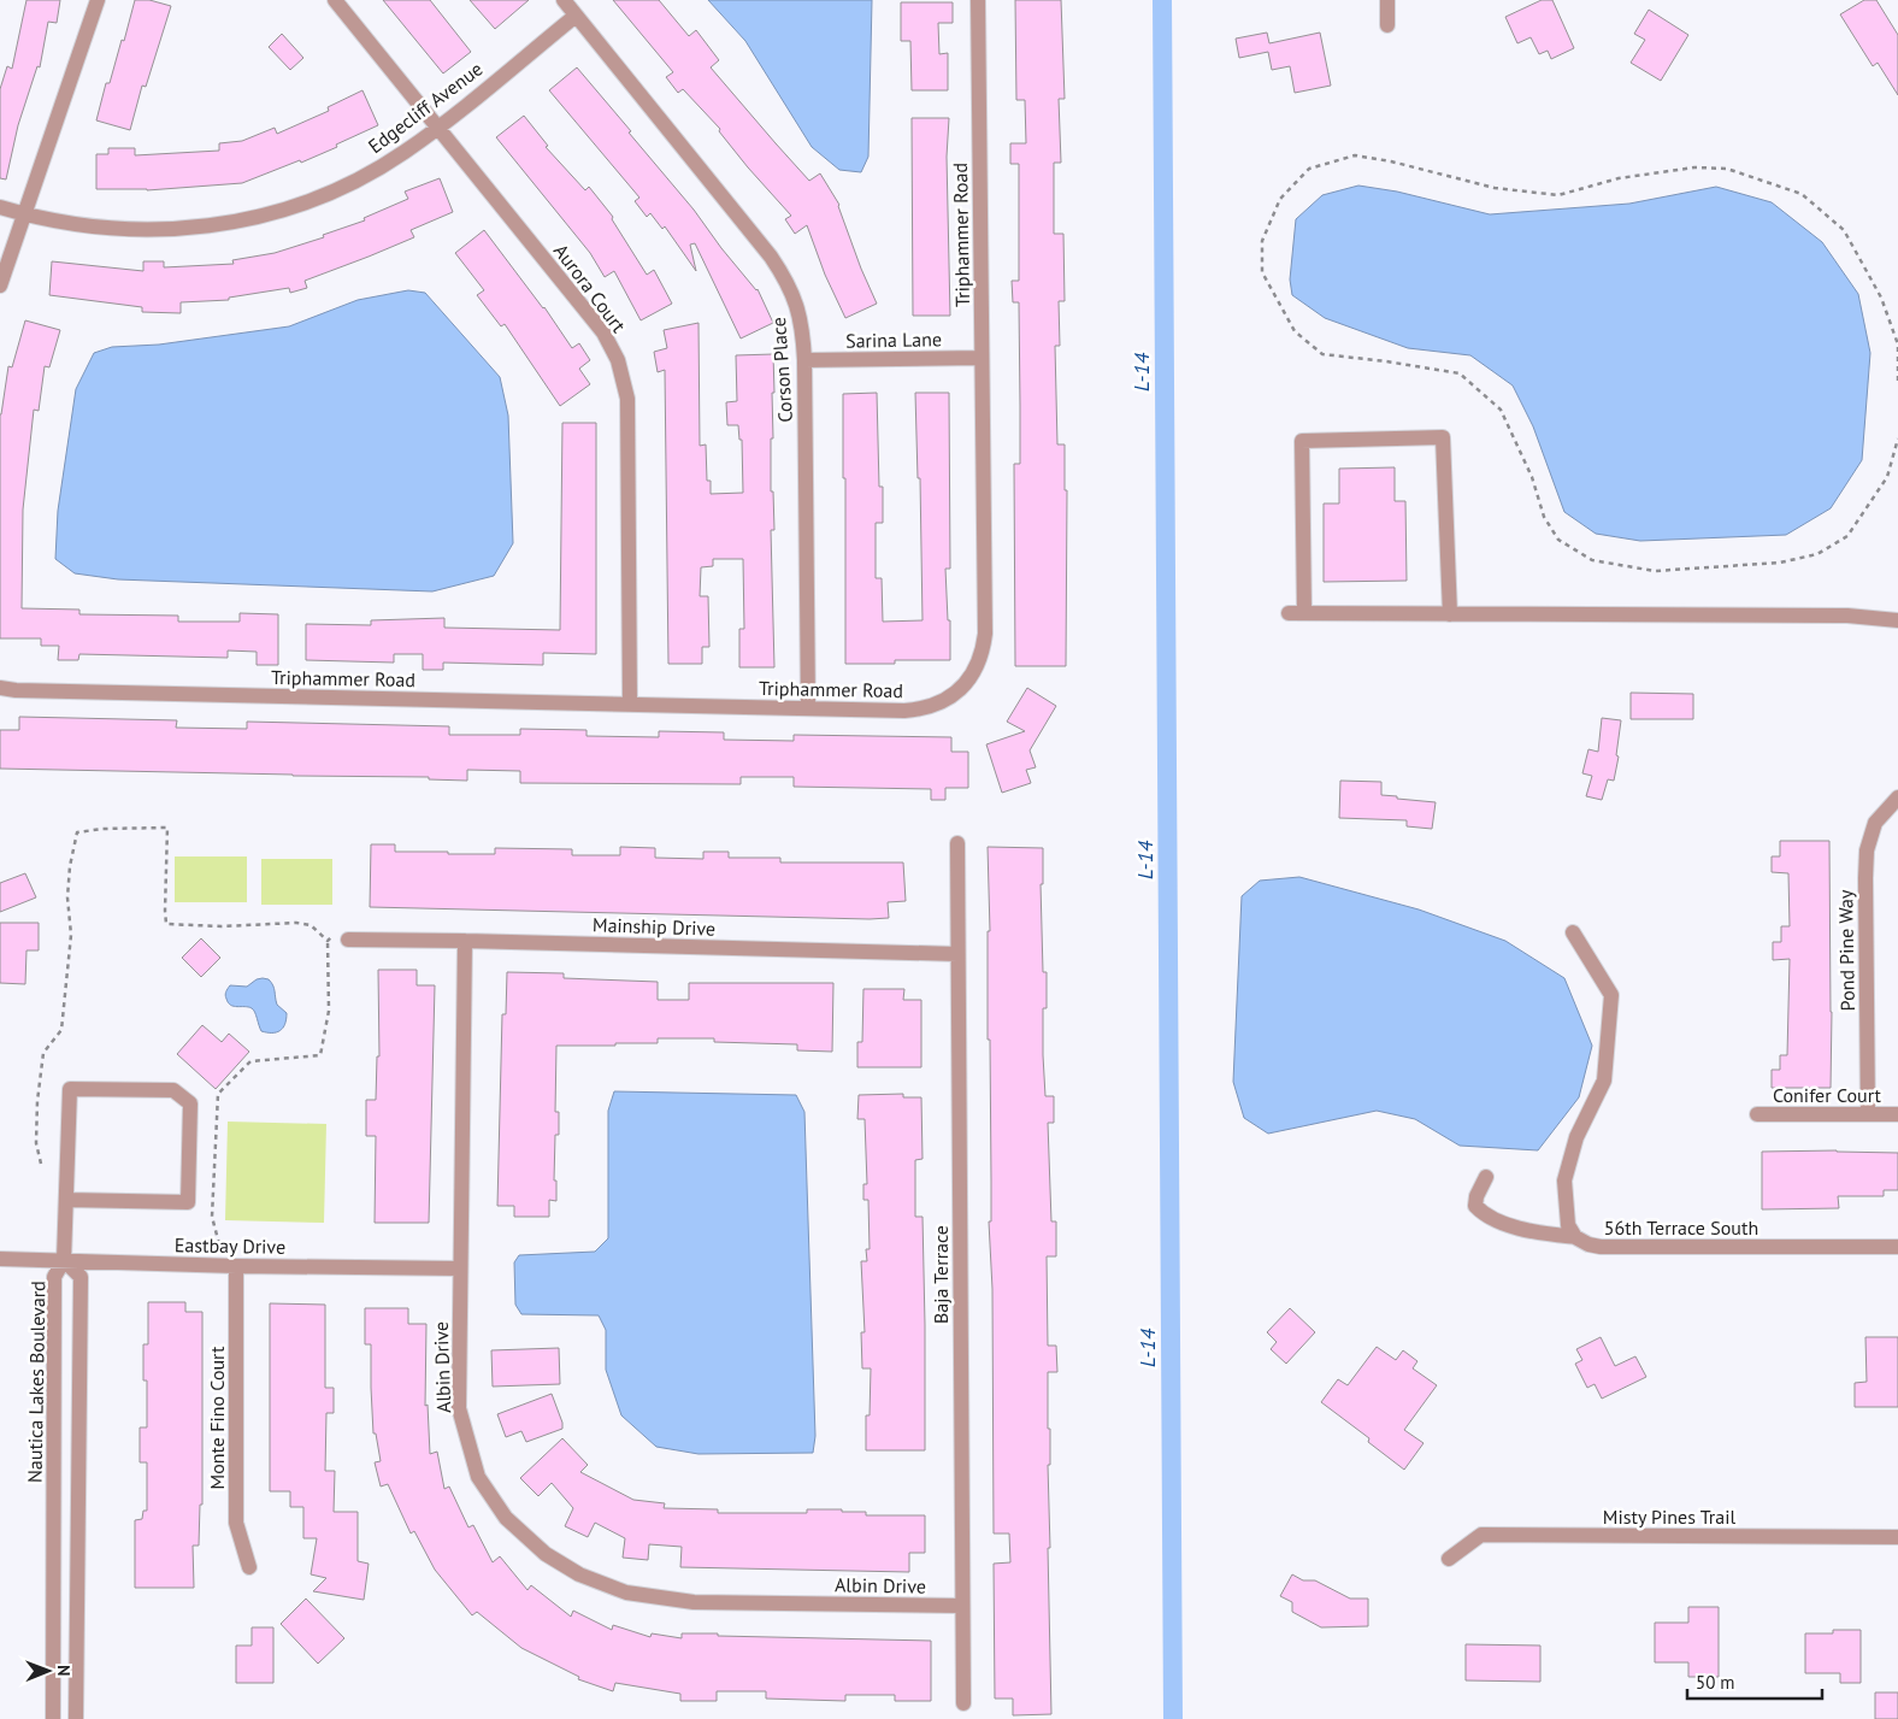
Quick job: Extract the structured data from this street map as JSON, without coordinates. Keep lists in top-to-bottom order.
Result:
{
  "streets": {
    "street": [
      "Edgecliff Avenue",
      "Triphammer Road",
      "Aurora Court",
      "Sarina Lane",
      "Corson Place",
      "Mainship Drive",
      "Pond Pine Way",
      "Conifer Court",
      "56th Terrace South",
      "Eastbay Drive",
      "Baja Terrace",
      "Albin Drive",
      "Nautica Lakes Boulevard",
      "Monte Fino Court",
      "Misty Pines Trail"
    ]
  },
  "crossings": [
    ["Edgecliff Avenue", "Aurora Court"],
    ["Edgecliff Avenue", "Corson Place"],
    ["Triphammer Road", "Aurora Court"],
    ["Triphammer Road", "Sarina Lane"],
    ["Triphammer Road", "Corson Place"],
    ["Sarina Lane", "Corson Place"],
    ["Mainship Drive", "Baja Terrace"],
    ["Mainship Drive", "Albin Drive"],
    ["Pond Pine Way", "Conifer Court"],
    ["Eastbay Drive", "Albin Drive"],
    ["Eastbay Drive", "Nautica Lakes Boulevard"],
    ["Eastbay Drive", "Monte Fino Court"],
    ["Baja Terrace", "Albin Drive"]
  ],
  "water": ["L-14"],
  "scale_bar": "50 m",
  "north": "right"
}
